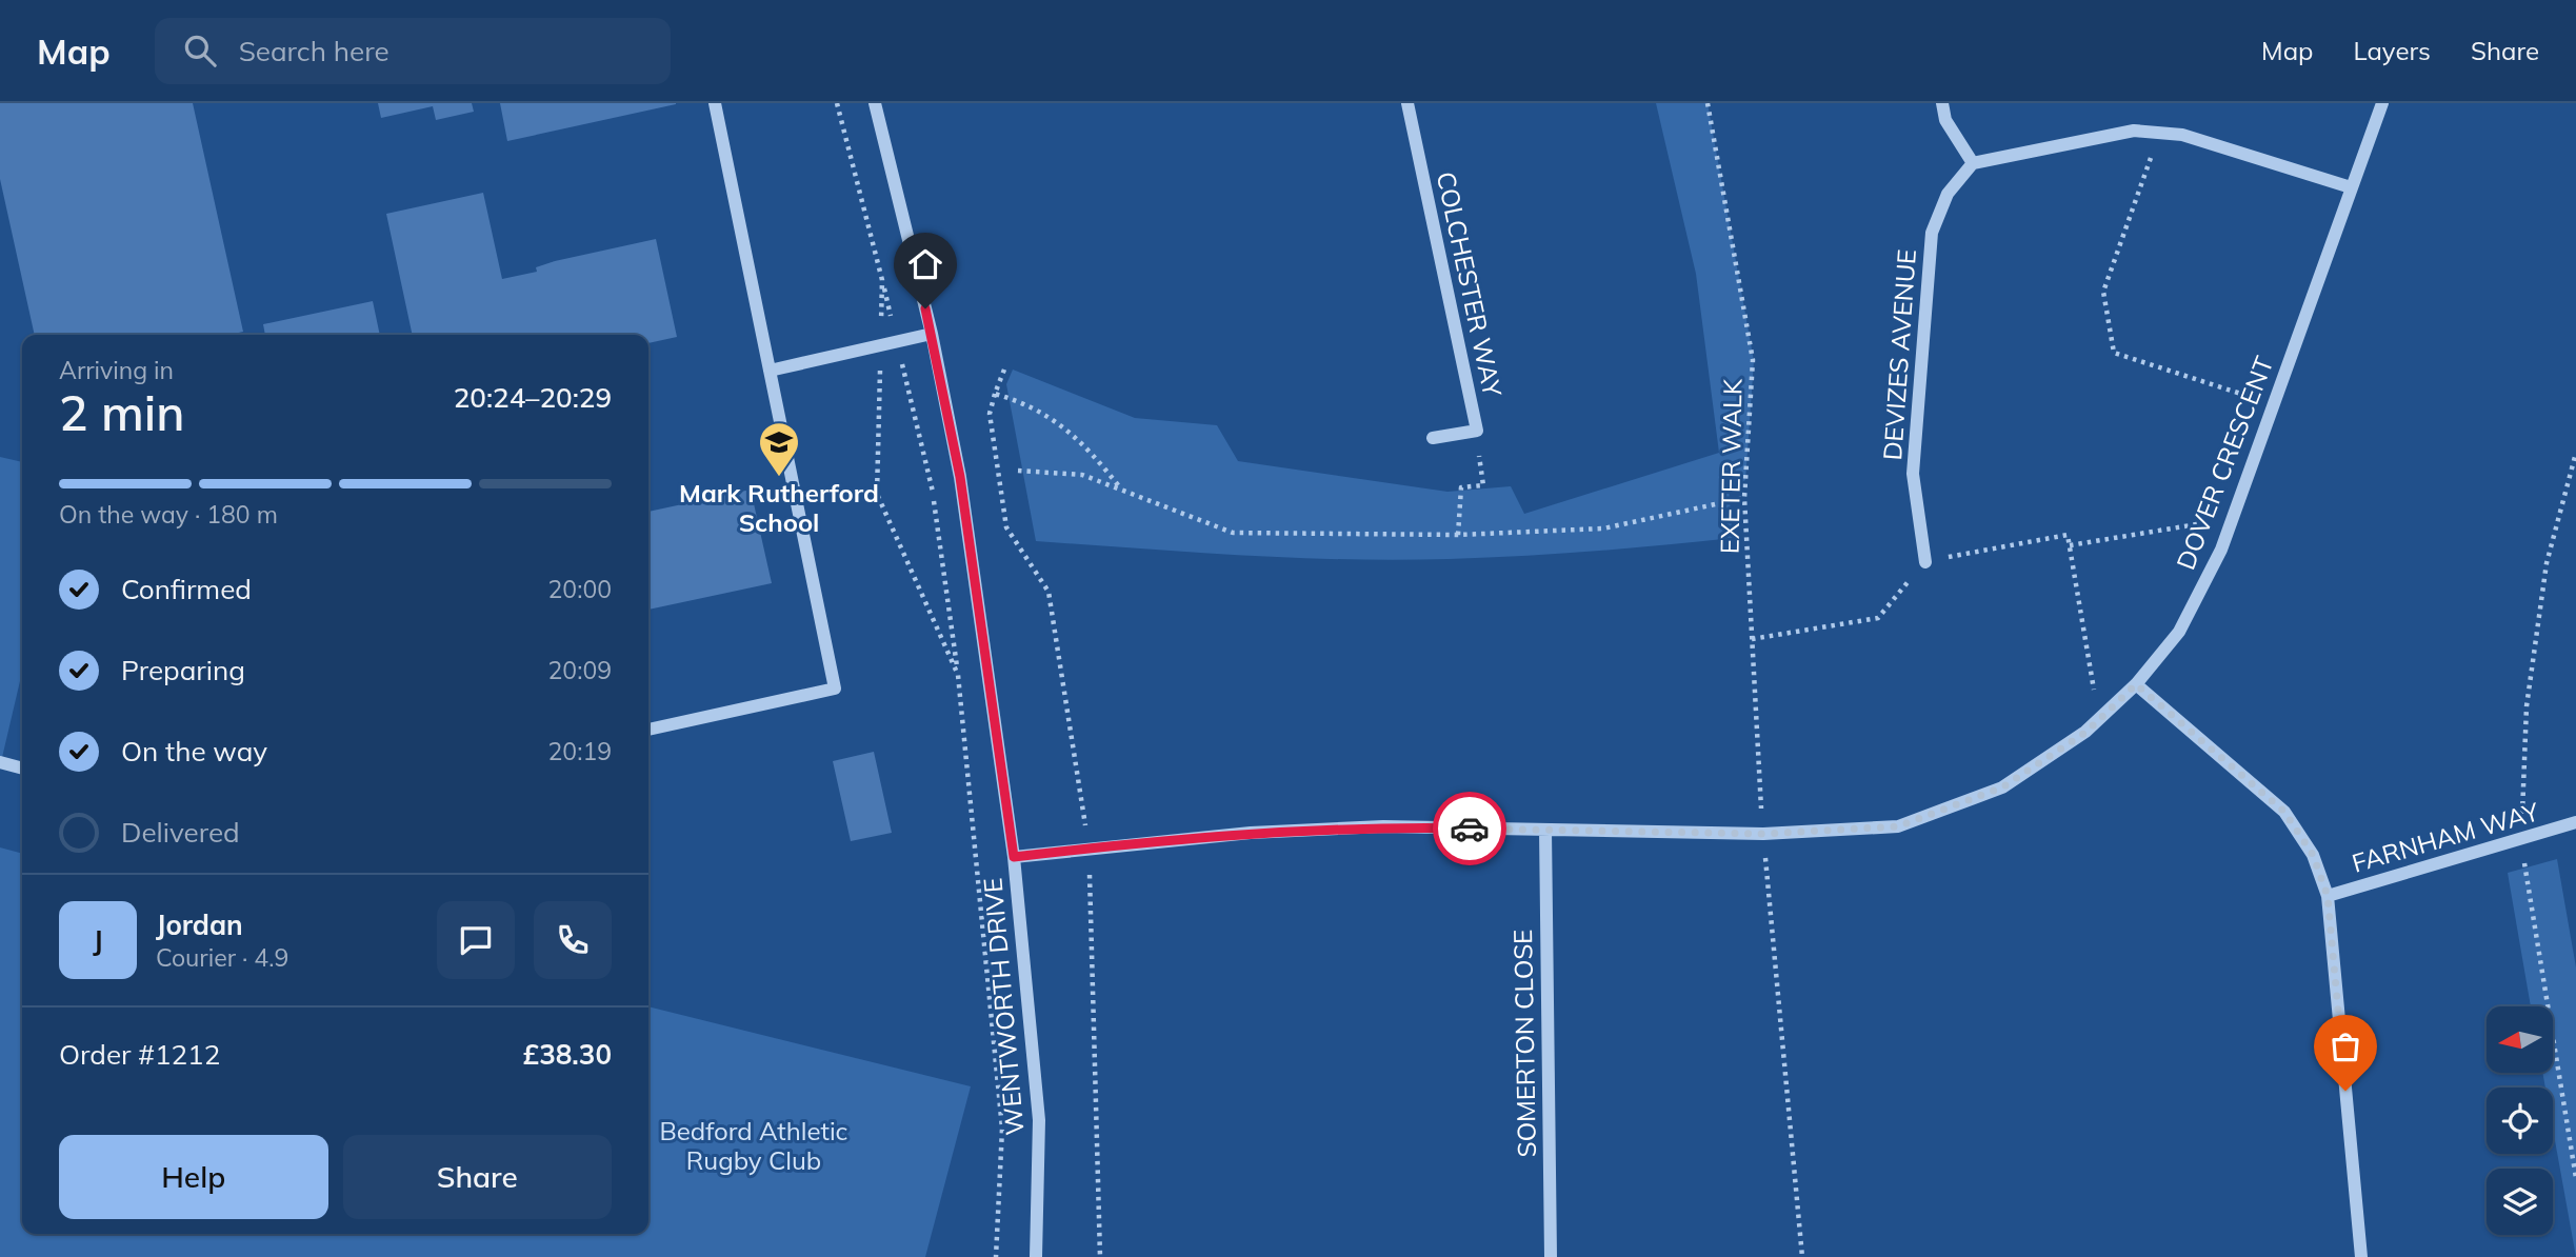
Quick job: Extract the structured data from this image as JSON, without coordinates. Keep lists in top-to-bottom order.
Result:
{
  "streets": {
    "street": [
      "COLCHESTER WAY",
      "DEVIZES AVENUE",
      "DOVER CRESCENT",
      "FARNHAM WAY",
      "WENTWORTH DRIVE",
      "SOMERTON CLOSE"
    ],
    "path": ["EXETER WALK"]
  },
  "crossings": [
    ["DOVER CRESCENT", "EXETER WALK"],
    ["DOVER CRESCENT", "WENTWORTH DRIVE"],
    ["DOVER CRESCENT", "SOMERTON CLOSE"]
  ],
  "parks": ["Bedford Athletic Rugby Club"],
  "places": {
    "school or university": ["Mark Rutherford School"]
  },
  "north": "left",
  "page": {
    "header": "Map",
    "search": "Search here",
    "nav": ["Map", "Layers", "Share"],
    "heading": ["2 min", "Arriving in", "20:24–20:29"],
    "panel": [
      "Jordan",
      "Courier · 4.9",
      "Order #1212",
      "£38.30"
    ],
    "bar": "On the way · 180 m",
    "list": [
      ["Confirmed", "20:00"],
      ["Preparing", "20:09"],
      ["On the way", "20:19"],
      "Delivered"
    ],
    "round": "J",
    "buttons": ["Help", "Share"]
  }
}
